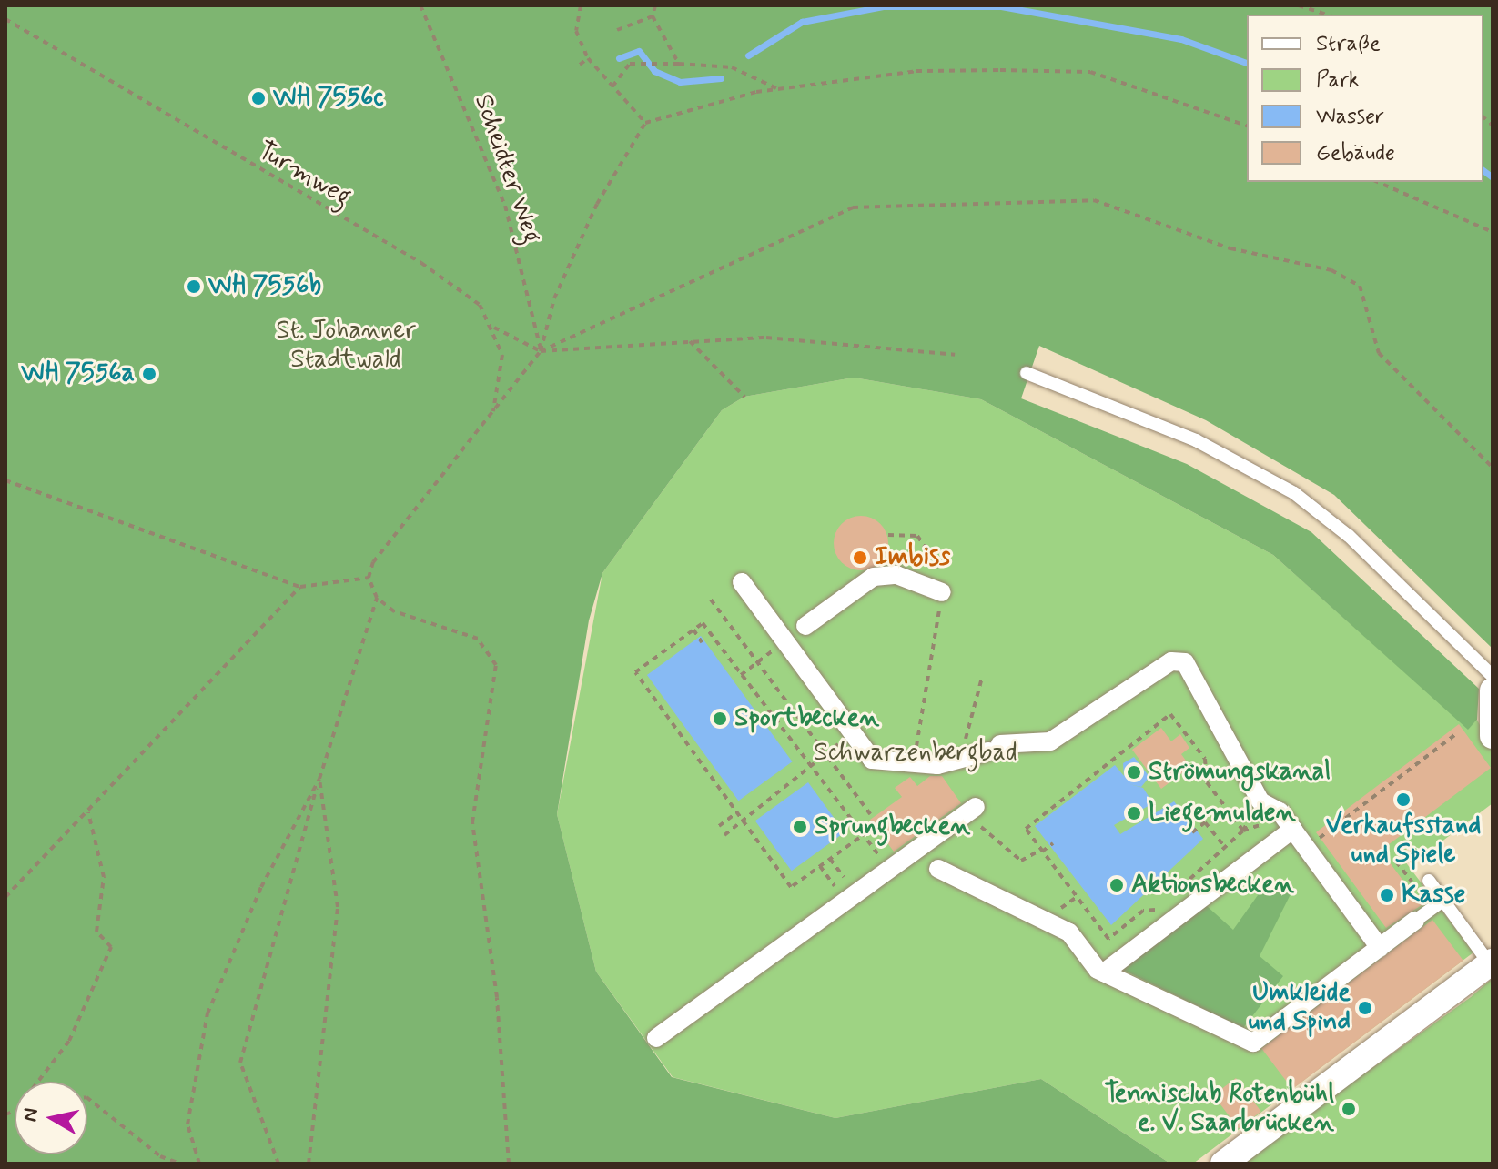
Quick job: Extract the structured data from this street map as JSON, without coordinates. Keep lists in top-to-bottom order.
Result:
{
  "streets": {
    "path": ["Scheidter Weg", "Turmweg"]
  },
  "parks": ["St. Johanner Stadtwald", "Schwarzenbergbad"],
  "places": [
    "WH 7556c",
    "WH 7556b",
    "WH 7556a",
    "Imbiss",
    "Sportbecken",
    "Strömungskanal",
    "Verkaufsstand und Spiele",
    "Liegemulden",
    "Sprungbecken",
    "Aktionsbecken",
    "Kasse",
    "Umkleide und Spind",
    "Tennisclub Rotenbühl e. V. Saarbrücken"
  ],
  "legend": [
    "Straße",
    "Park",
    "Wasser",
    "Gebäude"
  ],
  "north": "left"
}
